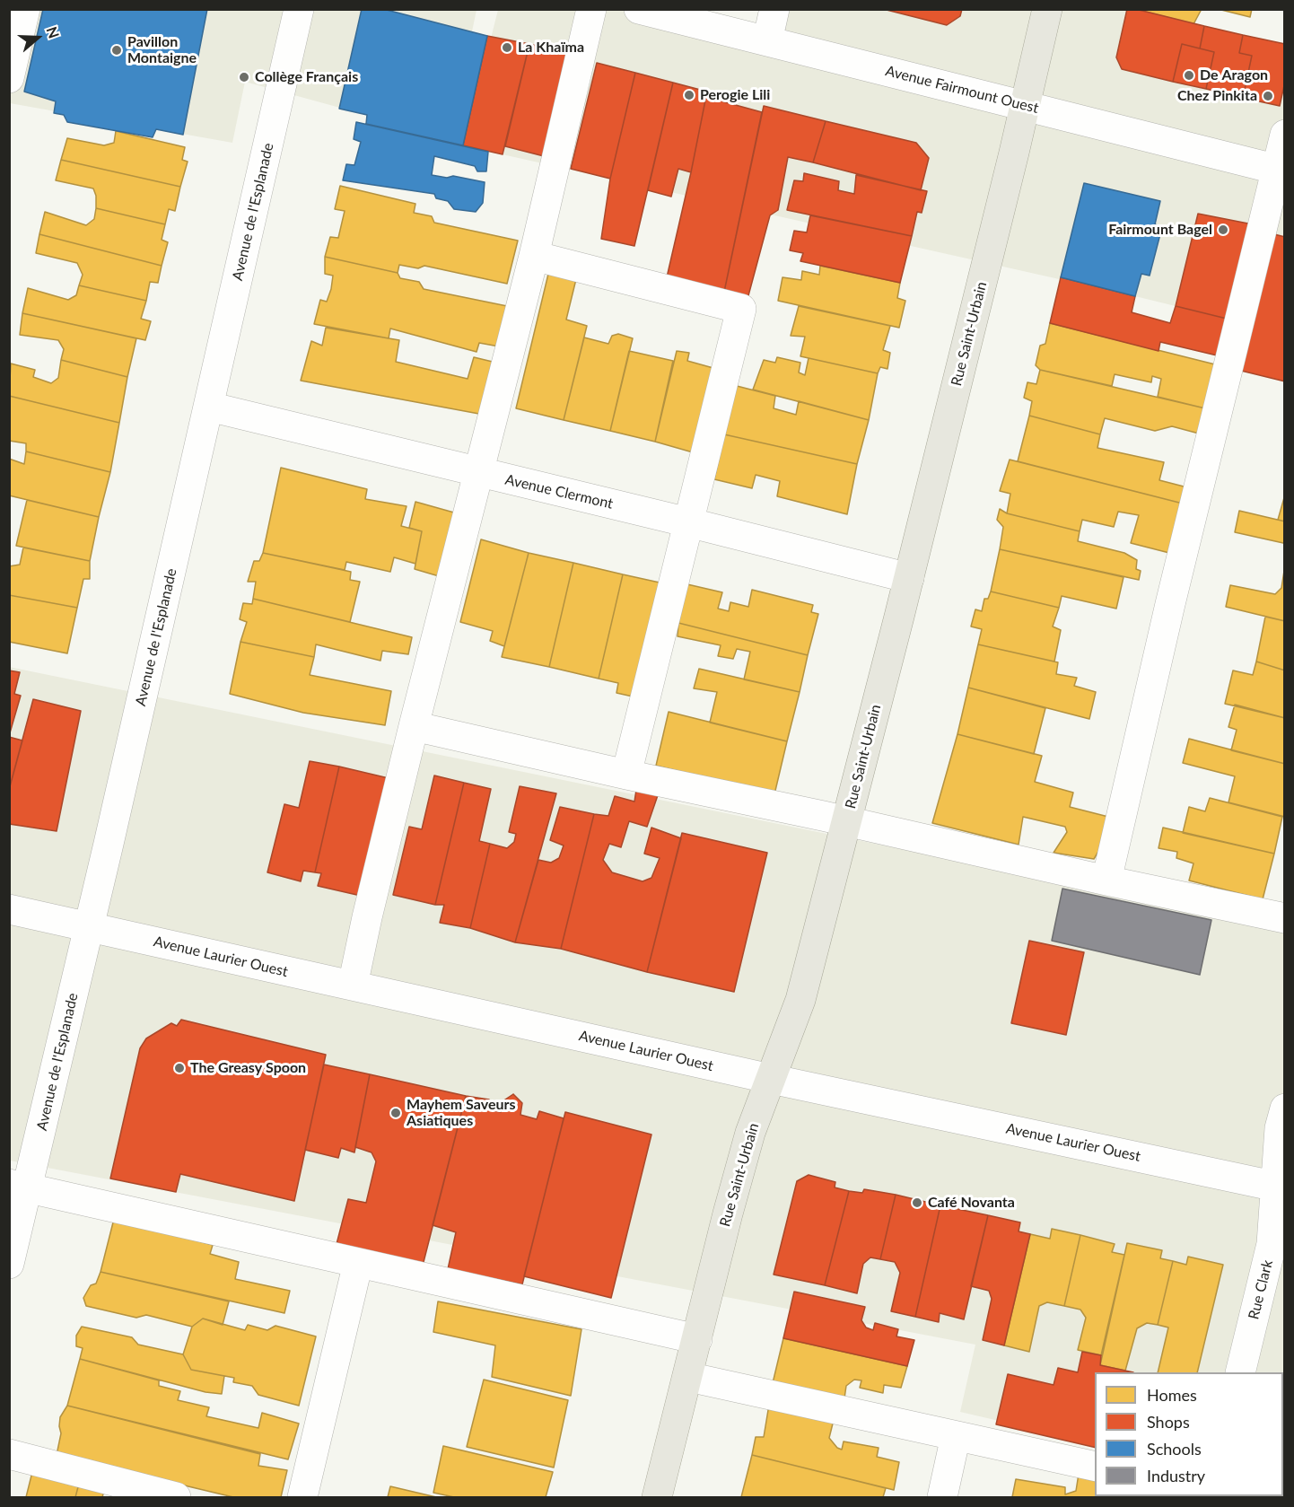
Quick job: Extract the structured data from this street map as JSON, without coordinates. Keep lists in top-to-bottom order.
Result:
{
  "streets": {
    "main road": ["Rue Saint-Urbain"],
    "street": [
      "Avenue Fairmount Ouest",
      "Avenue de l'Esplanade",
      "Avenue Clermont",
      "Avenue Laurier Ouest",
      "Rue Clark"
    ]
  },
  "crossings": [
    ["Avenue Fairmount Ouest", "Rue Saint-Urbain"],
    ["Avenue de l'Esplanade", "Avenue Clermont"],
    ["Avenue de l'Esplanade", "Avenue Laurier Ouest"],
    ["Rue Saint-Urbain", "Avenue Clermont"],
    ["Rue Saint-Urbain", "Avenue Laurier Ouest"],
    ["Avenue Laurier Ouest", "Rue Clark"]
  ],
  "places": [
    "La Khaïma",
    "Pavillon Montaigne",
    "De Aragon",
    "Collège Français",
    "Perogie Lili",
    "Chez Pinkita",
    "Fairmount Bagel",
    "The Greasy Spoon",
    "Mayhem Saveurs Asiatiques",
    "Café Novanta"
  ],
  "legend": [
    "Homes",
    "Shops",
    "Schools",
    "Industry"
  ],
  "north": "right"
}
